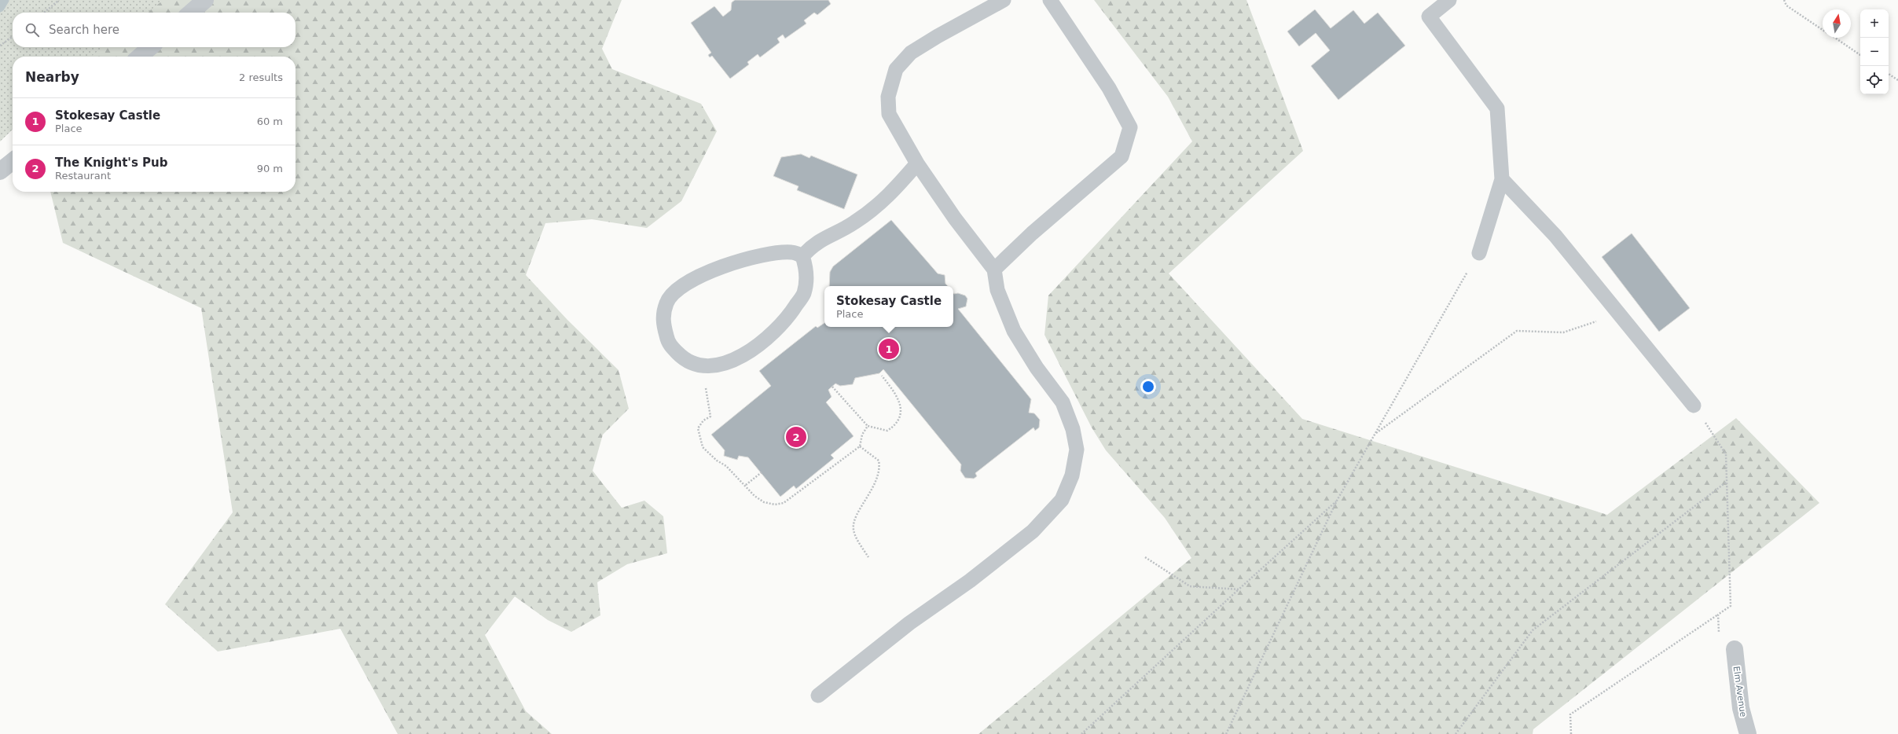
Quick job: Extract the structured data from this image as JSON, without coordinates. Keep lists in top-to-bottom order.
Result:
{
  "streets": {
    "street": ["Elm Avenue"]
  },
  "north": "top",
  "page": {
    "map_buttons": ["+", "−"],
    "search": "Search here",
    "heading": ["Nearby", "2 results"],
    "list": [
      {
        "mark": "1",
        "name": "Stokesay Castle",
        "note": "Place",
        "value": "60 m"
      },
      {
        "mark": "2",
        "name": "The Knight's Pub",
        "note": "Restaurant",
        "value": "90 m"
      }
    ],
    "popup": ["Stokesay Castle", "Place"],
    "pins": ["1", "2"]
  }
}
